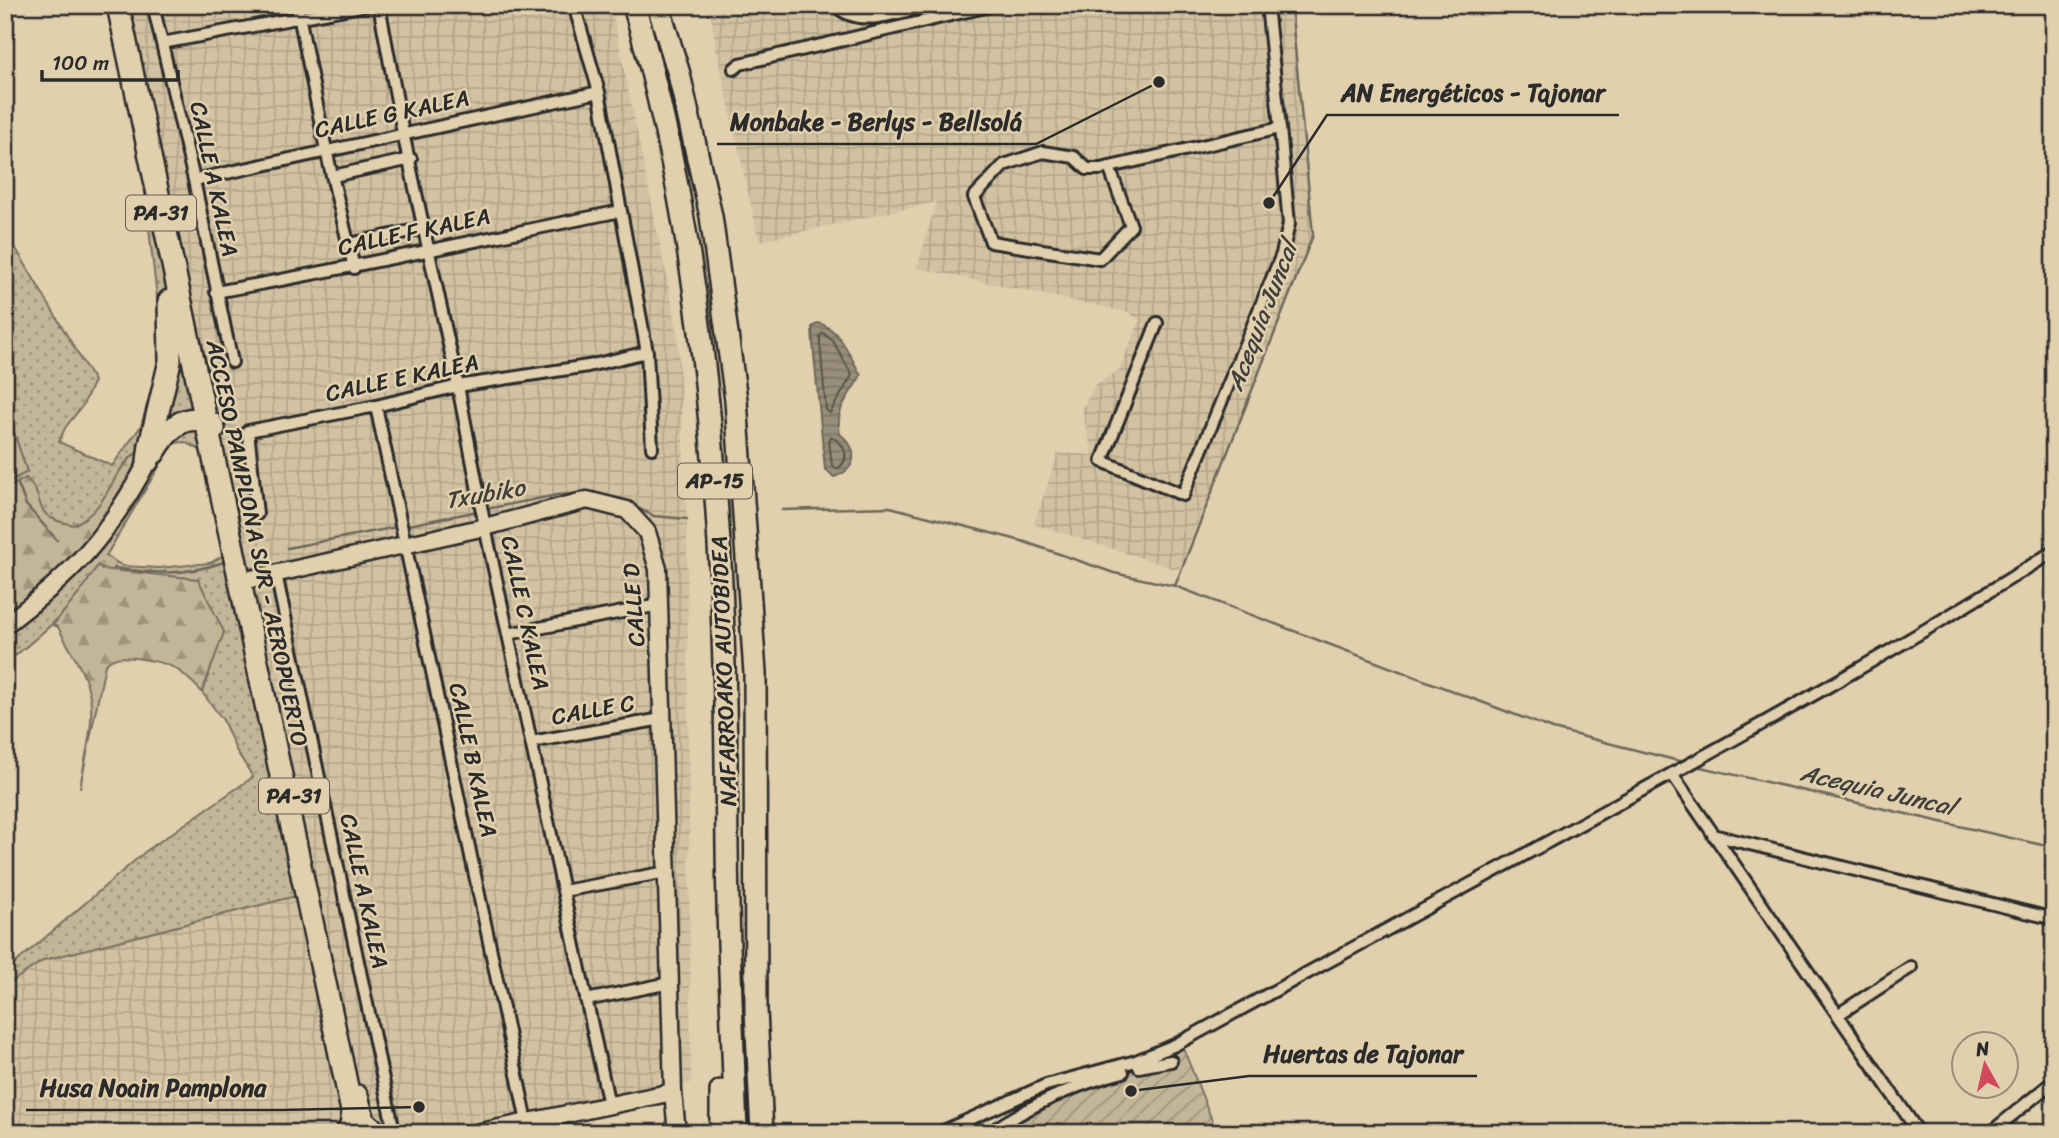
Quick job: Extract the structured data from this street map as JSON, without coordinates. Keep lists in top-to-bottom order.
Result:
{
  "streets": {
    "highway": [
      "PA-31",
      "AP-15",
      "ACCESO PAMPLONA SUR - AEROPUERTO",
      "NAFARROAKO AUTOBIDEA"
    ],
    "street": [
      "CALLE G KALEA",
      "CALLE A KALEA",
      "CALLE F KALEA",
      "CALLE E KALEA",
      "CALLE D",
      "CALLE C KALEA",
      "CALLE C",
      "CALLE B KALEA"
    ]
  },
  "crossings": [
    ["CALLE G KALEA", "CALLE A KALEA"],
    ["CALLE G KALEA", "CALLE C KALEA"],
    ["CALLE A KALEA", "CALLE F KALEA"],
    ["CALLE A KALEA", "ACCESO PAMPLONA SUR - AEROPUERTO"],
    ["CALLE A KALEA", "CALLE D"],
    ["CALLE F KALEA", "CALLE C KALEA"],
    ["CALLE E KALEA", "CALLE C KALEA"],
    ["CALLE E KALEA", "CALLE B KALEA"],
    ["AP-15", "NAFARROAKO AUTOBIDEA"],
    ["ACCESO PAMPLONA SUR - AEROPUERTO", "CALLE D"],
    ["CALLE D", "CALLE C KALEA"],
    ["CALLE D", "CALLE C"],
    ["CALLE D", "CALLE B KALEA"],
    ["CALLE C KALEA", "CALLE C"]
  ],
  "water": ["Acequia Juncal", "Txubiko"],
  "places": [
    "Monbake - Berlys - Bellsolá",
    "AN Energéticos - Tajonar",
    "Huertas de Tajonar",
    "Husa Noain Pamplona"
  ],
  "scale_bar": "100 m",
  "north": "top"
}
